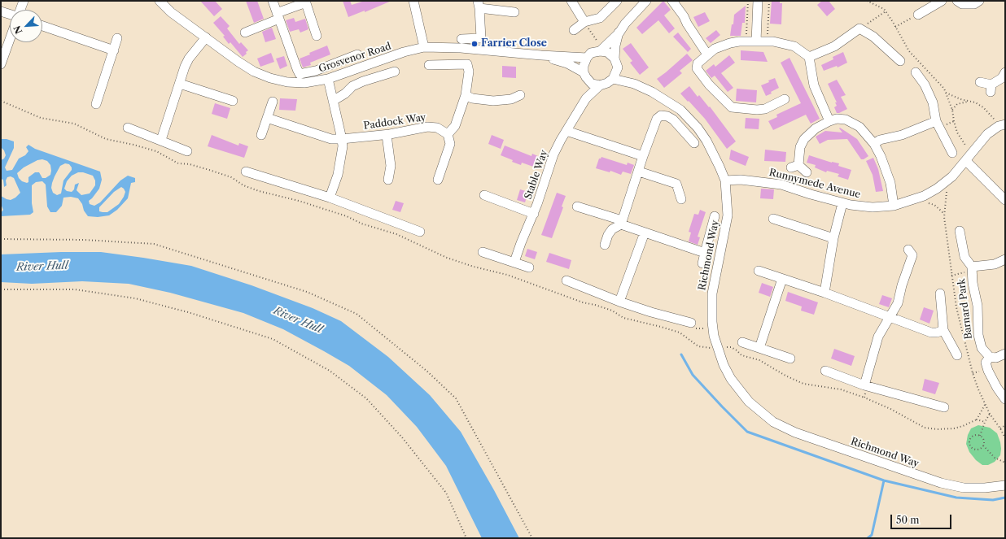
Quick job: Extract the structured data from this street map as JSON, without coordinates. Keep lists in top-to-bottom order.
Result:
{
  "streets": {
    "street": [
      "Grosvenor Road",
      "Paddock Way",
      "Stable Way",
      "Runnymede Avenue",
      "Richmond Way",
      "Barnard Park"
    ]
  },
  "crossings": [
    ["Grosvenor Road", "Stable Way"],
    ["Grosvenor Road", "Richmond Way"],
    ["Stable Way", "Richmond Way"],
    ["Runnymede Avenue", "Richmond Way"]
  ],
  "water": ["River Hull"],
  "places": ["Farrier Close"],
  "scale_bar": "50 m",
  "north": "bottom left"
}
